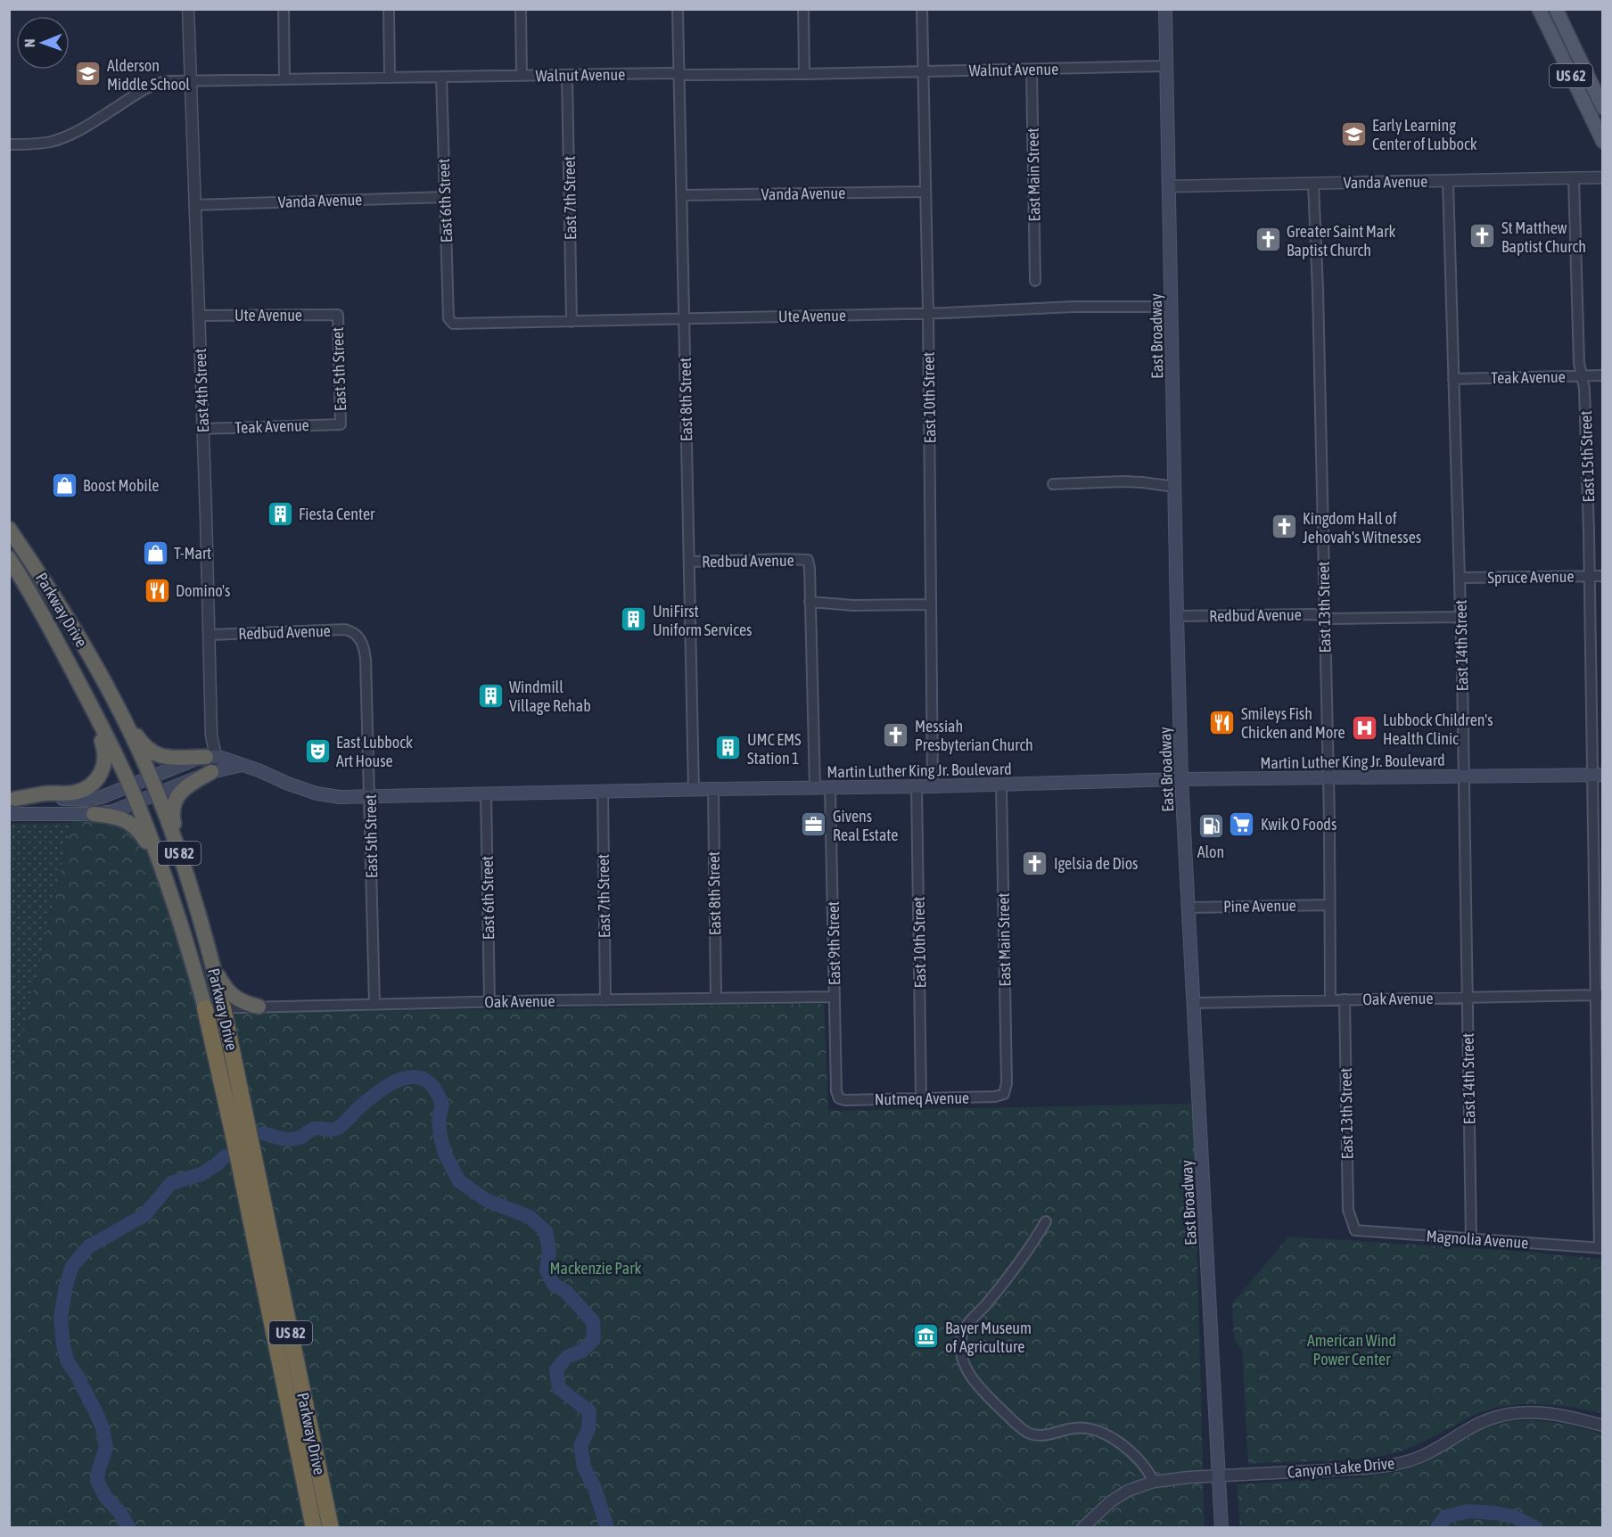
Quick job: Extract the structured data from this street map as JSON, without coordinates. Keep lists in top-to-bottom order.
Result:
{
  "streets": {
    "highway": ["Parkway Drive", "US 82"],
    "main road": ["US 62", "East Broadway", "Martin Luther King Jr. Boulevard"],
    "street": [
      "Walnut Avenue",
      "East Main Street",
      "Vanda Avenue",
      "East 7th Street",
      "East 6th Street",
      "Ute Avenue",
      "East 5th Street",
      "Teak Avenue",
      "East 4th Street",
      "East 10th Street",
      "East 8th Street",
      "East 15th Street",
      "Redbud Avenue",
      "Spruce Avenue",
      "East 13th Street",
      "East 14th Street",
      "Pine Avenue",
      "East 9th Street",
      "Oak Avenue",
      "Nutmeq Avenue",
      "Magnolia Avenue",
      "Canyon Lake Drive"
    ]
  },
  "crossings": [
    ["Walnut Avenue", "East Main Street"],
    ["Walnut Avenue", "East 7th Street"],
    ["Walnut Avenue", "East 6th Street"],
    ["Walnut Avenue", "East Broadway"],
    ["Walnut Avenue", "East 4th Street"],
    ["Walnut Avenue", "East 10th Street"],
    ["Walnut Avenue", "East 8th Street"],
    ["East Main Street", "Martin Luther King Jr. Boulevard"],
    ["East Main Street", "Nutmeq Avenue"],
    ["Vanda Avenue", "East 6th Street"],
    ["Vanda Avenue", "East Broadway"],
    ["Vanda Avenue", "East 4th Street"],
    ["Vanda Avenue", "East 10th Street"],
    ["Vanda Avenue", "East 8th Street"],
    ["Vanda Avenue", "East 15th Street"],
    ["Vanda Avenue", "East 13th Street"],
    ["Vanda Avenue", "East 14th Street"],
    ["East 7th Street", "Ute Avenue"],
    ["East 7th Street", "Martin Luther King Jr. Boulevard"],
    ["East 7th Street", "Oak Avenue"],
    ["East 6th Street", "Ute Avenue"],
    ["East 6th Street", "Martin Luther King Jr. Boulevard"],
    ["East 6th Street", "Oak Avenue"],
    ["Ute Avenue", "East Broadway"],
    ["Ute Avenue", "East 5th Street"],
    ["Ute Avenue", "East 4th Street"],
    ["Ute Avenue", "East 10th Street"],
    ["Ute Avenue", "East 8th Street"],
    ["East Broadway", "Redbud Avenue"],
    ["East Broadway", "Martin Luther King Jr. Boulevard"],
    ["East Broadway", "Pine Avenue"],
    ["East Broadway", "Oak Avenue"],
    ["East Broadway", "Canyon Lake Drive"],
    ["East 5th Street", "Teak Avenue"],
    ["East 5th Street", "Redbud Avenue"],
    ["East 5th Street", "Martin Luther King Jr. Boulevard"],
    ["East 5th Street", "Oak Avenue"],
    ["Teak Avenue", "East 4th Street"],
    ["Teak Avenue", "East 15th Street"],
    ["Teak Avenue", "East 14th Street"],
    ["East 4th Street", "Redbud Avenue"],
    ["East 4th Street", "Martin Luther King Jr. Boulevard"],
    ["East 10th Street", "Martin Luther King Jr. Boulevard"],
    ["East 10th Street", "Nutmeq Avenue"],
    ["East 8th Street", "Redbud Avenue"],
    ["East 8th Street", "Martin Luther King Jr. Boulevard"],
    ["East 8th Street", "Oak Avenue"],
    ["East 15th Street", "Spruce Avenue"],
    ["East 15th Street", "Martin Luther King Jr. Boulevard"],
    ["East 15th Street", "Oak Avenue"],
    ["East 15th Street", "Magnolia Avenue"],
    ["Redbud Avenue", "East 13th Street"],
    ["Redbud Avenue", "East 14th Street"],
    ["Spruce Avenue", "East 14th Street"],
    ["East 13th Street", "Martin Luther King Jr. Boulevard"],
    ["East 13th Street", "Pine Avenue"],
    ["East 13th Street", "Oak Avenue"],
    ["East 13th Street", "Magnolia Avenue"],
    ["Parkway Drive", "Oak Avenue"],
    ["East 14th Street", "Martin Luther King Jr. Boulevard"],
    ["East 14th Street", "Oak Avenue"],
    ["East 14th Street", "Magnolia Avenue"],
    ["Martin Luther King Jr. Boulevard", "East 9th Street"],
    ["East 9th Street", "Oak Avenue"],
    ["East 9th Street", "Nutmeq Avenue"]
  ],
  "parks": ["Mackenzie Park", "American Wind Power Center"],
  "places": {
    "school or university": ["Alderson Middle School", "Early Learning Center of Lubbock"],
    "church": [
      "St Matthew Baptist Church",
      "Greater Saint Mark Baptist Church",
      "Kingdom Hall of Jehovah's Witnesses",
      "Messiah Presbyterian Church",
      "Igelsia de Dios"
    ],
    "shop": ["Boost Mobile", "T-Mart"],
    "building": [
      "Fiesta Center",
      "UniFirst Uniform Services",
      "Windmill Village Rehab",
      "UMC EMS Station 1"
    ],
    "restaurant": ["Domino's", "Smileys Fish Chicken and More"],
    "hospital": ["Lubbock Children's Health Clinic"],
    "theatre": ["East Lubbock Art House"],
    "supermarket": ["Kwik O Foods"],
    "office": ["Givens Real Estate"],
    "fuel station": ["Alon"],
    "museum": ["Bayer Museum of Agriculture"]
  },
  "north": "left"
}
